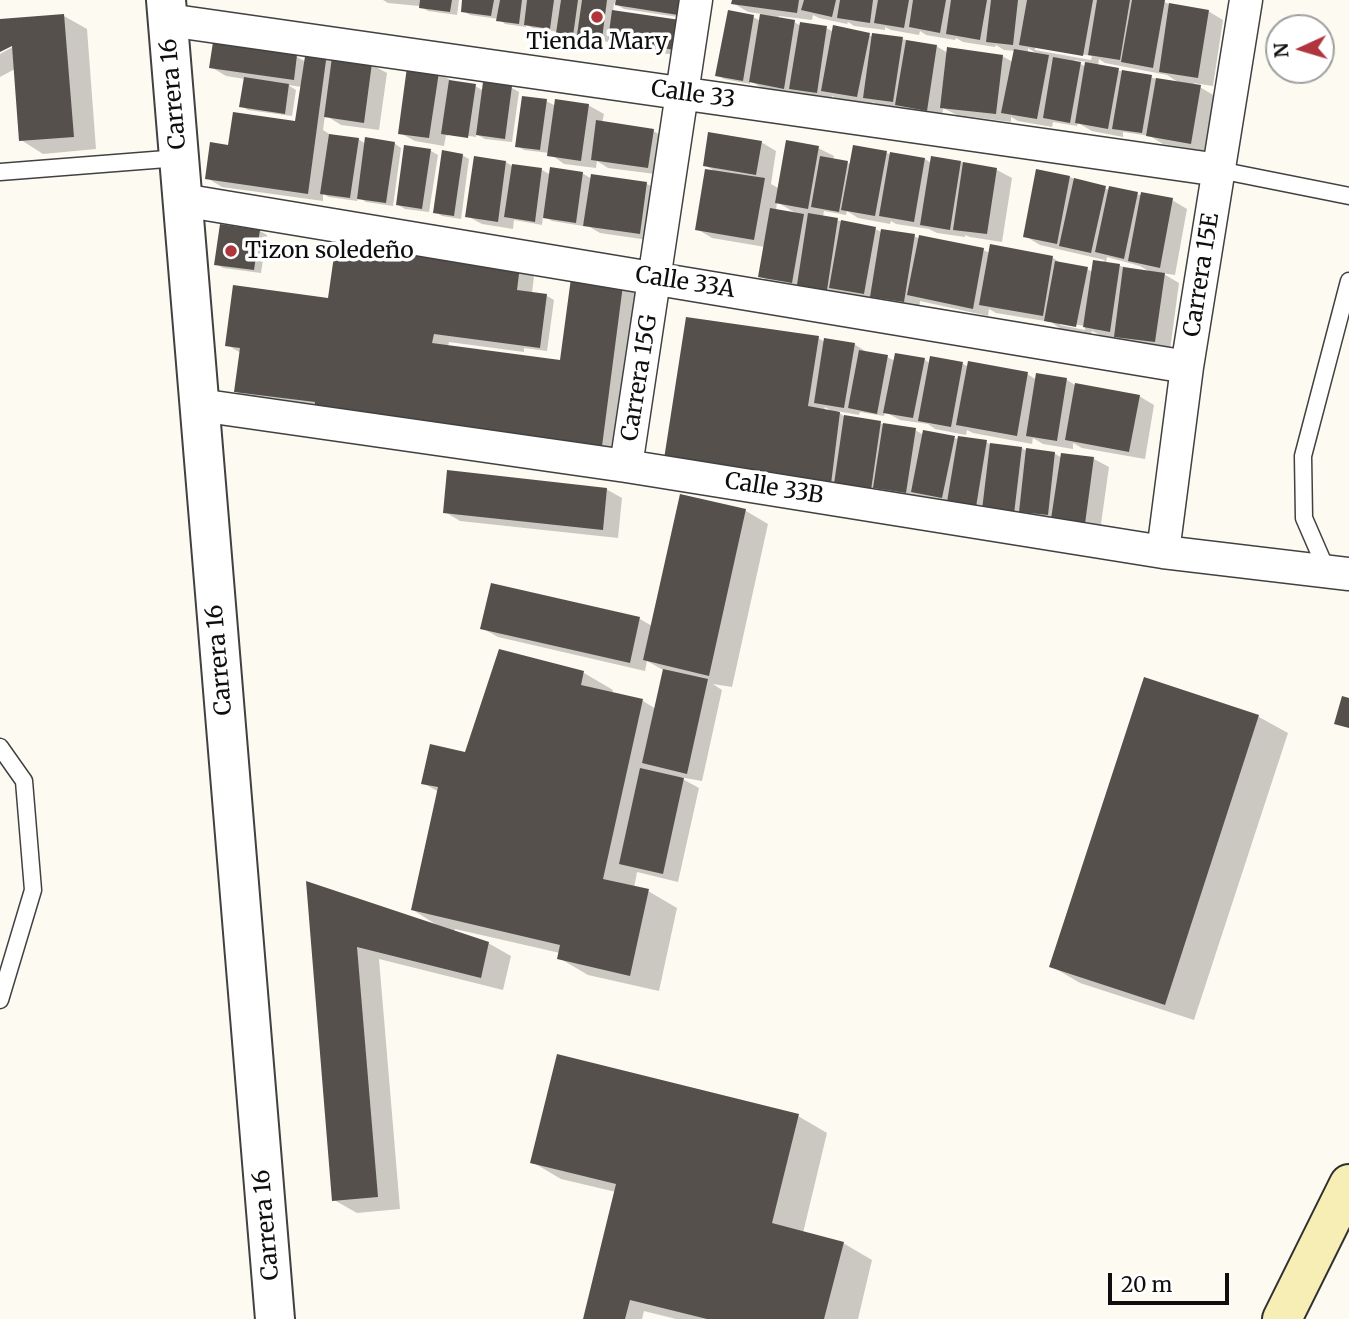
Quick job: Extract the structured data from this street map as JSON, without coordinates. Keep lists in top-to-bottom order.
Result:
{
  "streets": {
    "street": [
      "Carrera 16",
      "Calle 33",
      "Carrera 15E",
      "Calle 33A",
      "Carrera 15G",
      "Calle 33B"
    ]
  },
  "crossings": [
    ["Carrera 16", "Calle 33"],
    ["Carrera 16", "Calle 33A"],
    ["Carrera 16", "Calle 33B"],
    ["Calle 33", "Carrera 15E"],
    ["Calle 33", "Carrera 15G"],
    ["Carrera 15E", "Calle 33A"],
    ["Carrera 15E", "Calle 33B"],
    ["Calle 33A", "Carrera 15G"],
    ["Carrera 15G", "Calle 33B"]
  ],
  "places": ["Tienda Mary", "Tizon soledeño"],
  "scale_bar": "20 m",
  "north": "left"
}
